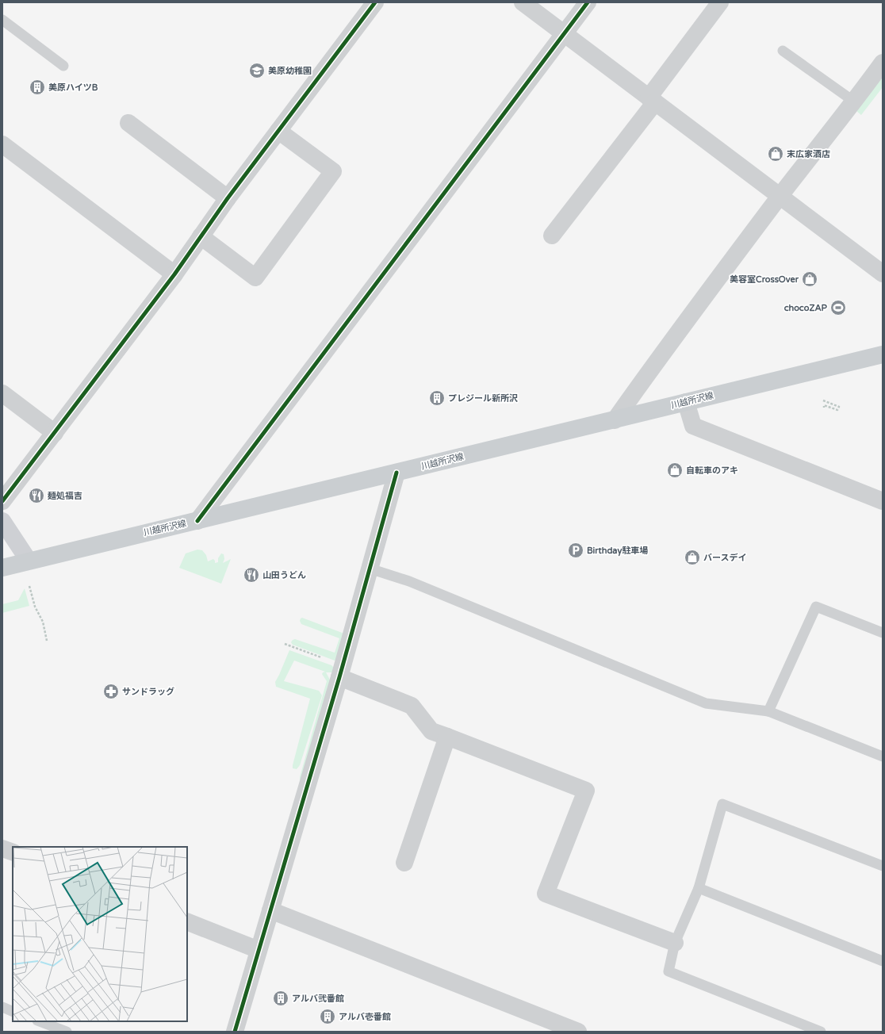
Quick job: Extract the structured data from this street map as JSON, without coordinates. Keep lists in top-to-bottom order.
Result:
{
  "streets": {
    "main road": ["川越所沢線"]
  },
  "places": {
    "school or university": ["美原幼稚園"],
    "building": [
      "美原ハイツB",
      "プレジール新所沢",
      "アルバ弐番館",
      "アルバ壱番館"
    ],
    "shop": [
      "末広家酒店",
      "美容室CrossOver",
      "自転車のアキ",
      "バースデイ"
    ],
    "sports": ["chocoZAP"],
    "restaurant": ["麺処福吉", "山田うどん"],
    "parking": ["Birthday駐車場"],
    "pharmacy": ["サンドラッグ"]
  }
}
